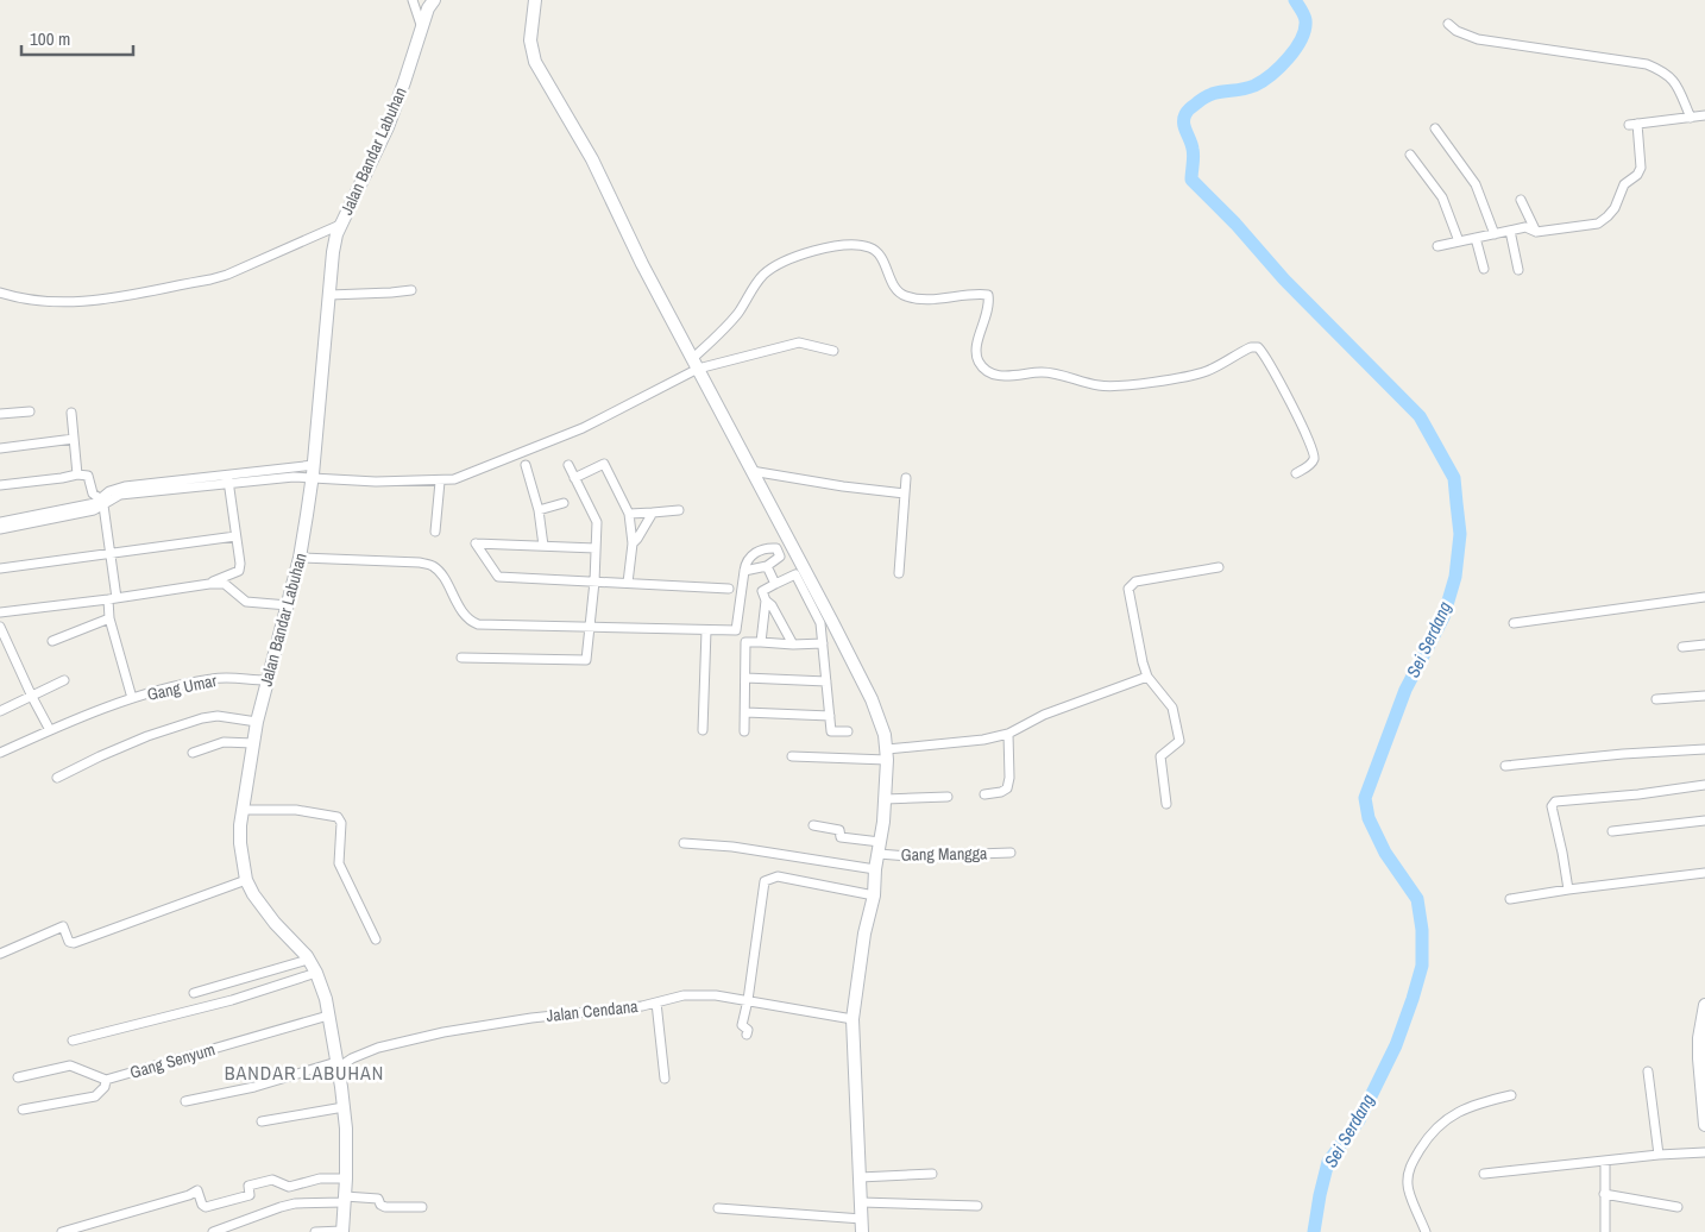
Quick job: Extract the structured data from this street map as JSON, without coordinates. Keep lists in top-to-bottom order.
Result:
{
  "streets": {
    "main road": ["Jalan Bandar Labuhan"],
    "street": [
      "Gang Umar",
      "Gang Mangga",
      "Jalan Cendana",
      "Gang Senyum"
    ]
  },
  "crossings": [
    ["Jalan Bandar Labuhan", "Gang Umar"],
    ["Jalan Bandar Labuhan", "Jalan Cendana"],
    ["Jalan Bandar Labuhan", "Gang Senyum"]
  ],
  "districts": ["BANDAR LABUHAN"],
  "water": ["Sei Serdang"],
  "scale_bar": "100 m"
}
